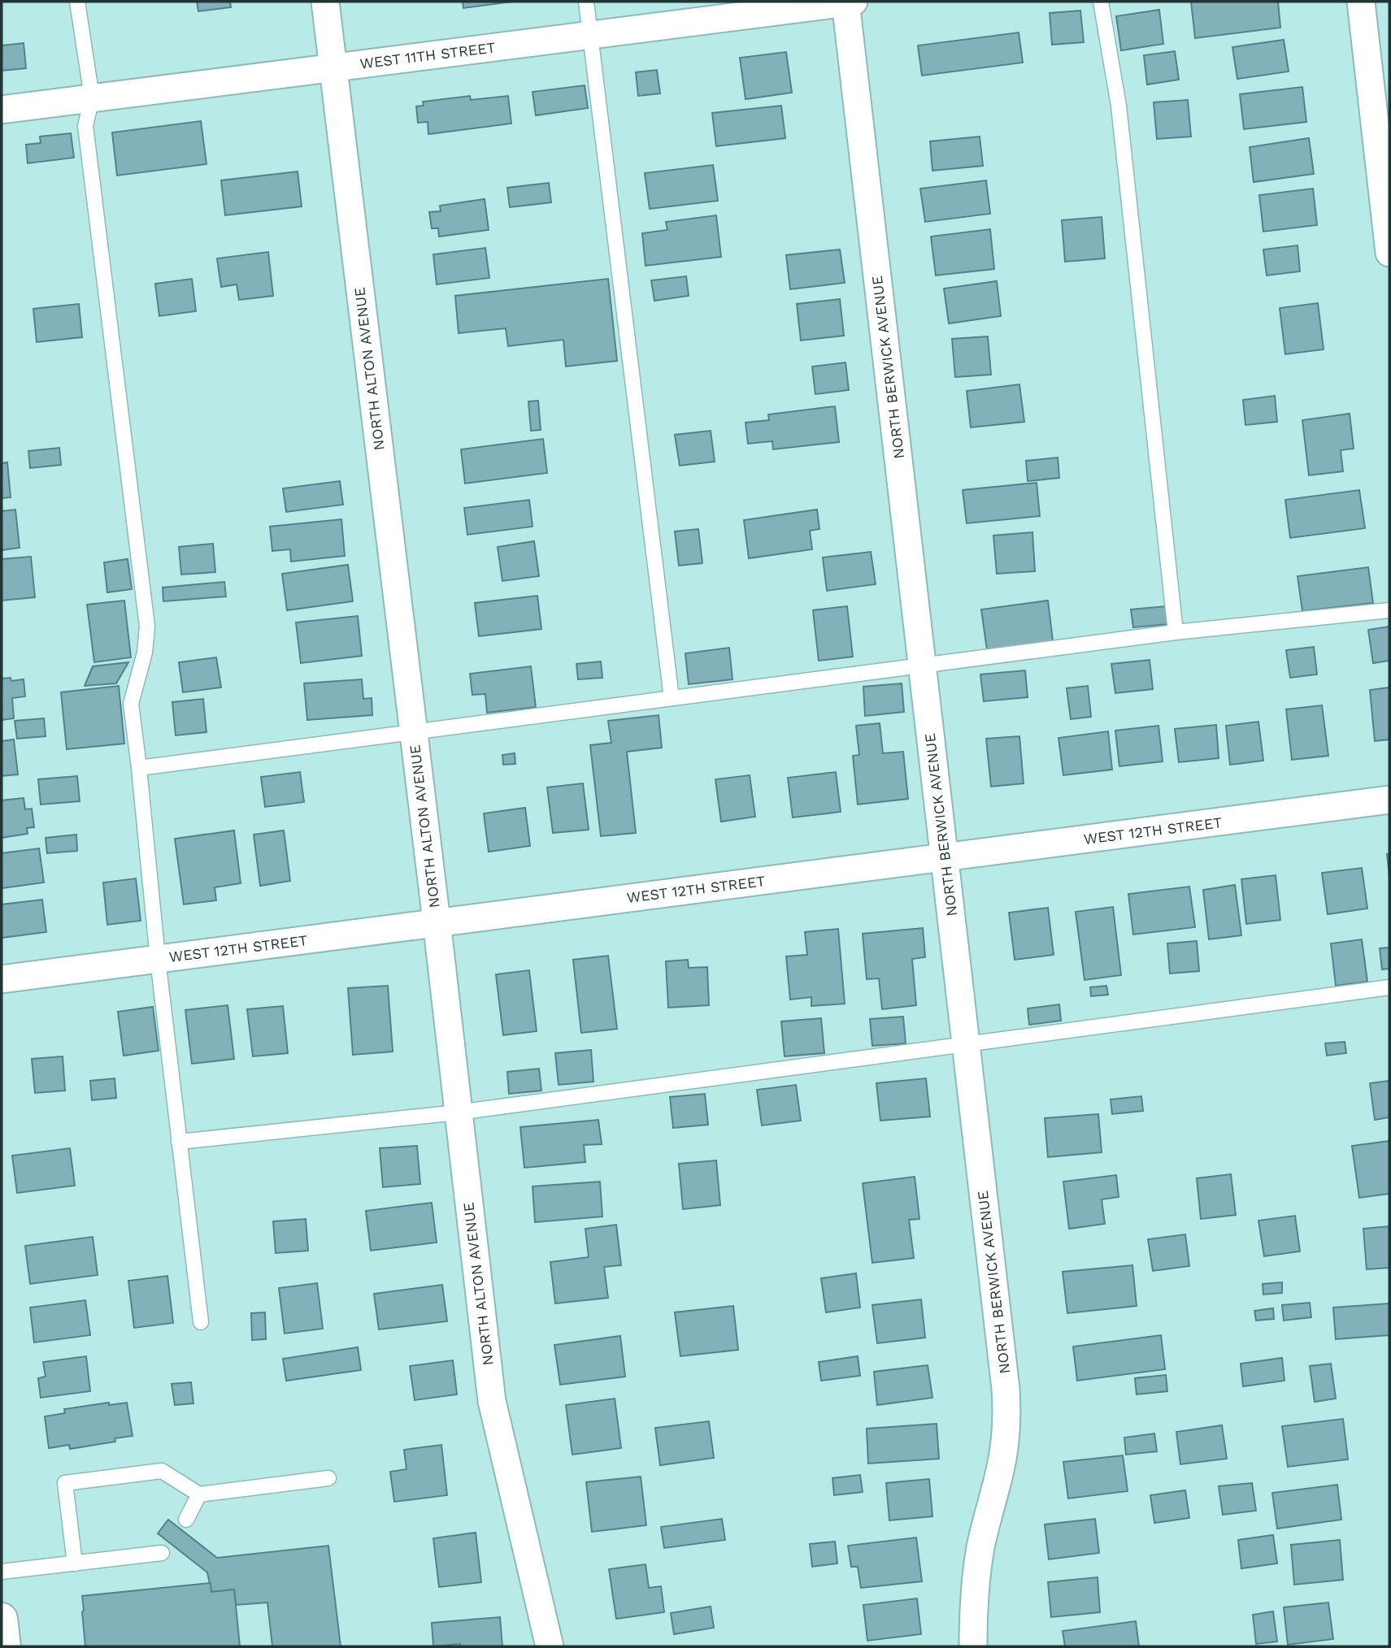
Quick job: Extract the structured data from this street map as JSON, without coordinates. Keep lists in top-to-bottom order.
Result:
{
  "streets": {
    "street": [
      "WEST 11TH STREET",
      "NORTH BERWICK AVENUE",
      "NORTH ALTON AVENUE",
      "WEST 12TH STREET"
    ]
  },
  "crossings": [
    ["WEST 11TH STREET", "NORTH BERWICK AVENUE"],
    ["WEST 11TH STREET", "NORTH ALTON AVENUE"],
    ["NORTH BERWICK AVENUE", "WEST 12TH STREET"],
    ["NORTH ALTON AVENUE", "WEST 12TH STREET"]
  ]
}
